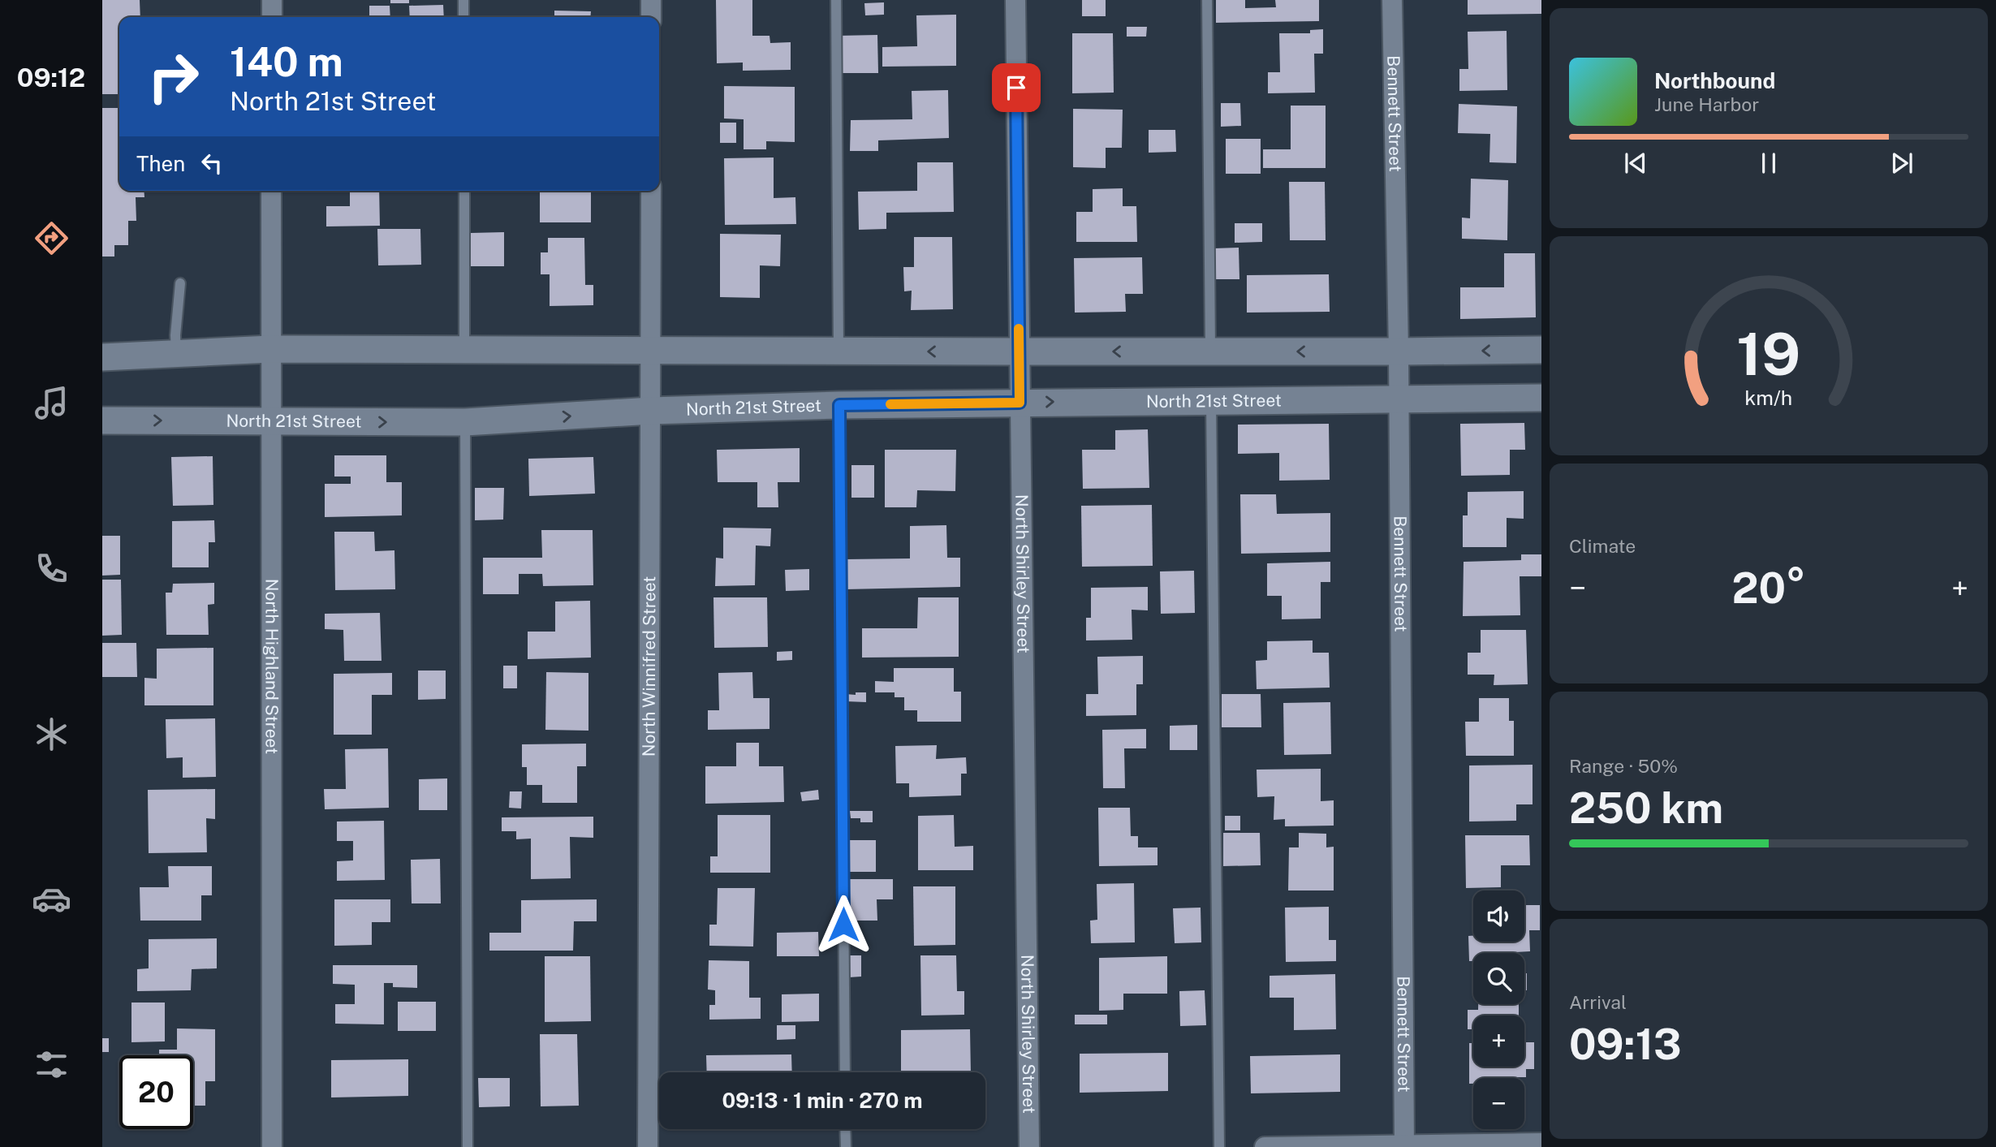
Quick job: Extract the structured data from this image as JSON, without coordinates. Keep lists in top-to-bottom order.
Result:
{
  "streets": {
    "main road": ["North 21st Street"],
    "street": [
      "Bennett Street",
      "North Shirley Street",
      "North Highland Street",
      "North Winnifred Street"
    ]
  },
  "crossings": [
    ["Bennett Street", "North 21st Street"],
    ["North 21st Street", "North Shirley Street"],
    ["North 21st Street", "North Highland Street"],
    ["North 21st Street", "North Winnifred Street"]
  ],
  "page": {
    "tabs": "09:12",
    "turn": ["140 m", "North 21st Street"],
    "song": ["Northbound", "June Harbor"],
    "then": "Then",
    "tile": [
      "Climate",
      ["Range · 50%", "250 km"],
      ["Arrival", "09:13"]
    ],
    "heat": ["−", "20°", "+"],
    "map_buttons": ["+", "−"],
    "limit": "20",
    "trip": "09:13 · 1 min · 270 m",
    "gauge": ["19", "km/h"]
  }
}
